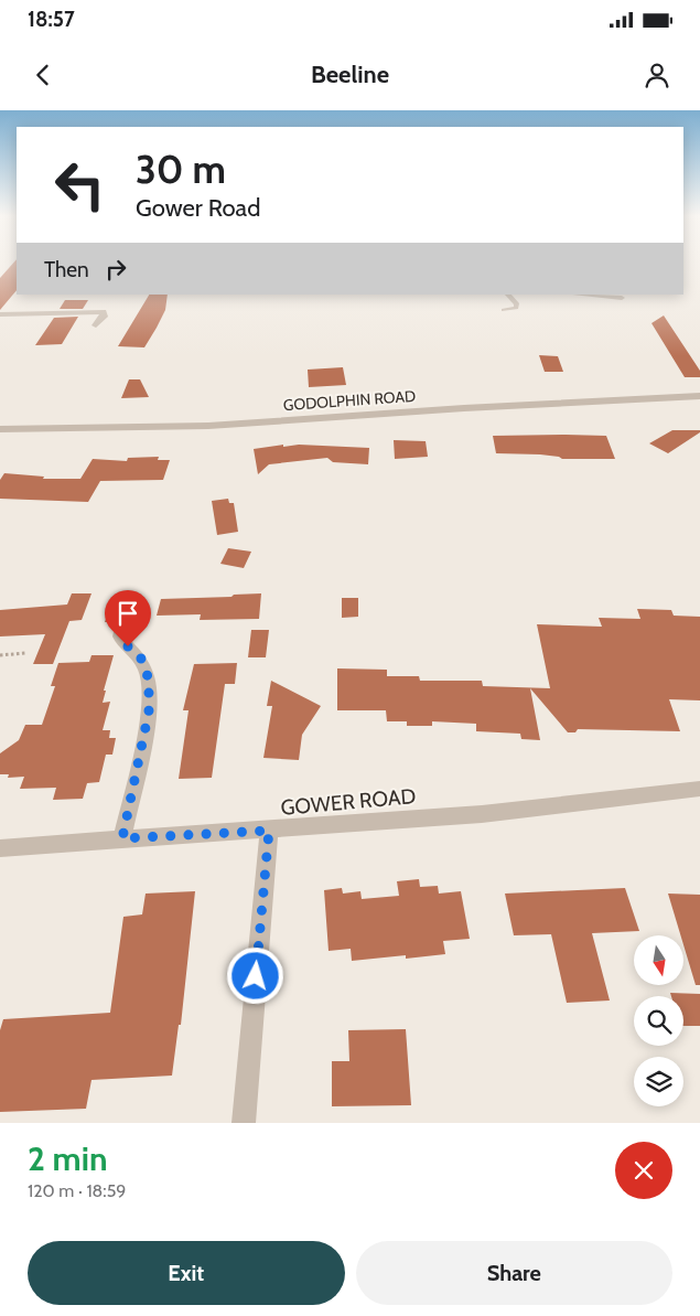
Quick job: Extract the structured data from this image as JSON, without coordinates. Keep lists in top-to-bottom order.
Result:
{
  "streets": {
    "street": ["GODOLPHIN ROAD", "GOWER ROAD"]
  },
  "north": "bottom",
  "page": {
    "status": "18:57",
    "header": "Beeline",
    "turn": ["30 m", "Gower Road"],
    "then": "Then",
    "heading": ["2 min", "120 m · 18:59"],
    "buttons": ["Exit", "Share"]
  }
}
